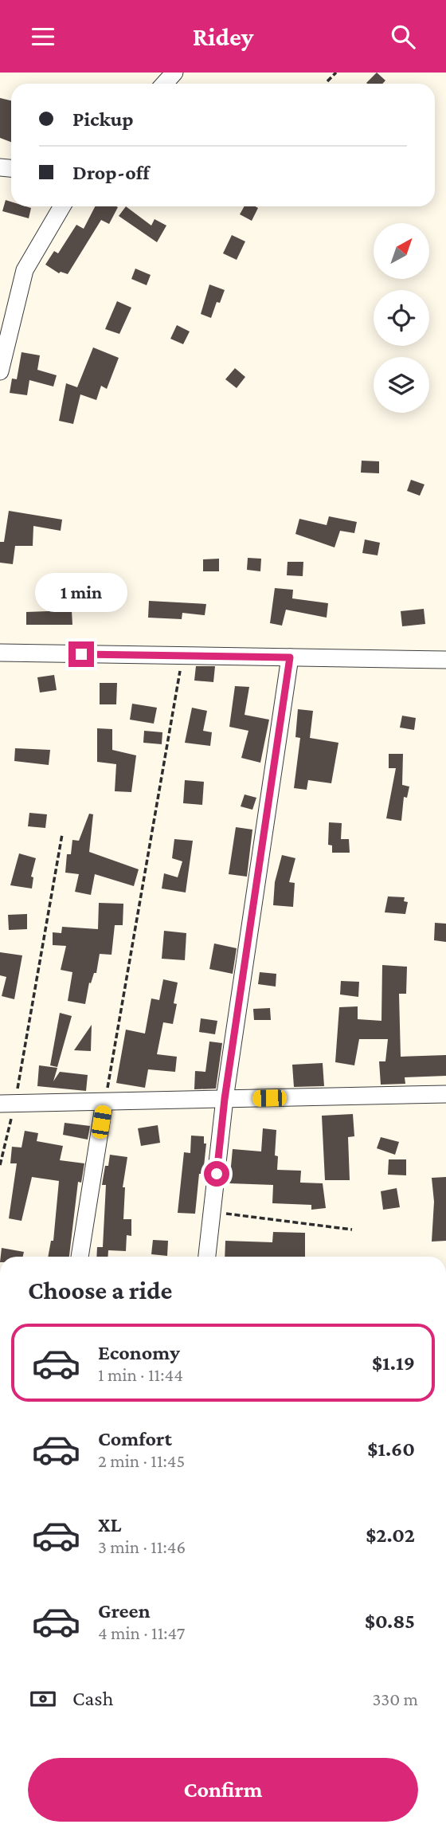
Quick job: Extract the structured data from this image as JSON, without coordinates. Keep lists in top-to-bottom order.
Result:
{
  "north": "top right",
  "page": {
    "header": "Ridey",
    "banner": ["Pickup", "Drop-off"],
    "bubble": "1 min",
    "heading": "Choose a ride",
    "list": [
      {
        "name": "Economy",
        "note": "1 min · 11:44",
        "value": "$1.19"
      },
      {
        "name": "Comfort",
        "note": "2 min · 11:45",
        "value": "$1.60"
      },
      {
        "name": "XL",
        "note": "3 min · 11:46",
        "value": "$2.02"
      },
      {
        "name": "Green",
        "note": "4 min · 11:47",
        "value": "$0.85"
      }
    ],
    "pay": ["Cash", "330 m"],
    "buttons": "Confirm"
  }
}
